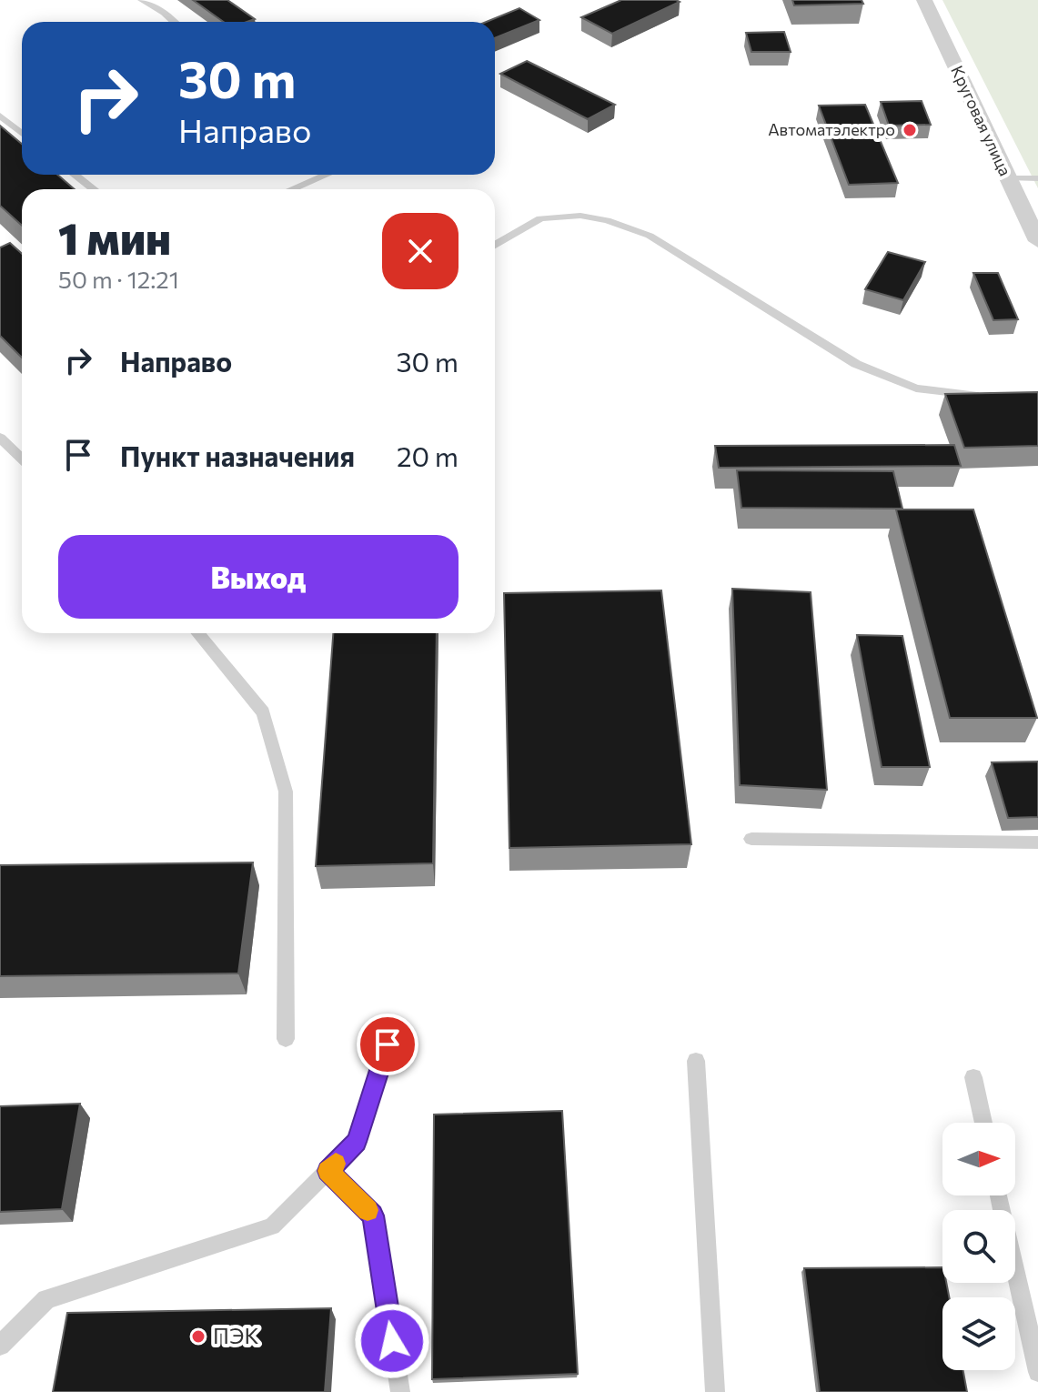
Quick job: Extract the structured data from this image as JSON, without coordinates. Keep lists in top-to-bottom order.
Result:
{
  "streets": {
    "street": ["Круговая улица"]
  },
  "places": ["Автоматэлектро", "ПЭК"],
  "north": "right",
  "page": {
    "turn": ["30 m", "Направо"],
    "heading": ["1 мин", "50 m · 12:21"],
    "list": [
      {
        "name": "Направо",
        "value": "30 m"
      },
      {
        "name": "Пункт назначения",
        "value": "20 m"
      }
    ],
    "buttons": "Выход"
  }
}
